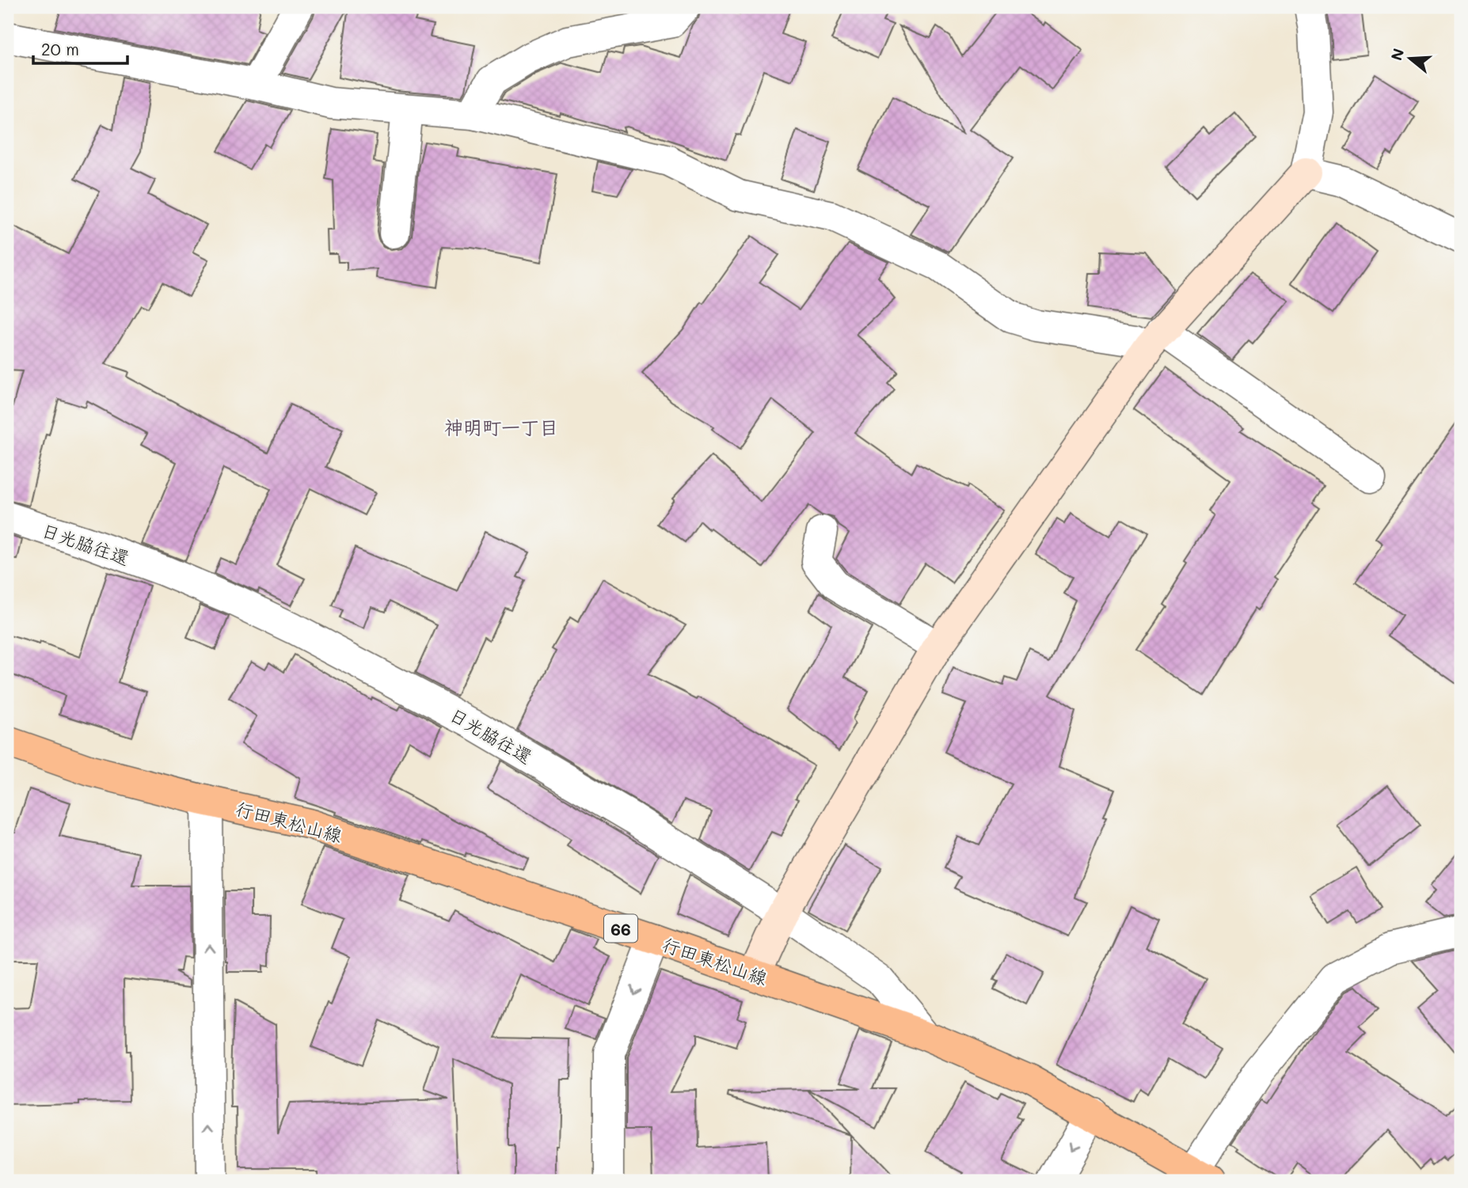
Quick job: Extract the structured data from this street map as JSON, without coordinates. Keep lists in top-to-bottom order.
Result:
{
  "streets": {
    "main road": ["行田東松山線", "66"],
    "street": ["日光脇往還"]
  },
  "crossings": [
    ["日光脇往還", "行田東松山線"]
  ],
  "districts": ["神明町一丁目"],
  "scale_bar": "20 m",
  "north": "left"
}
